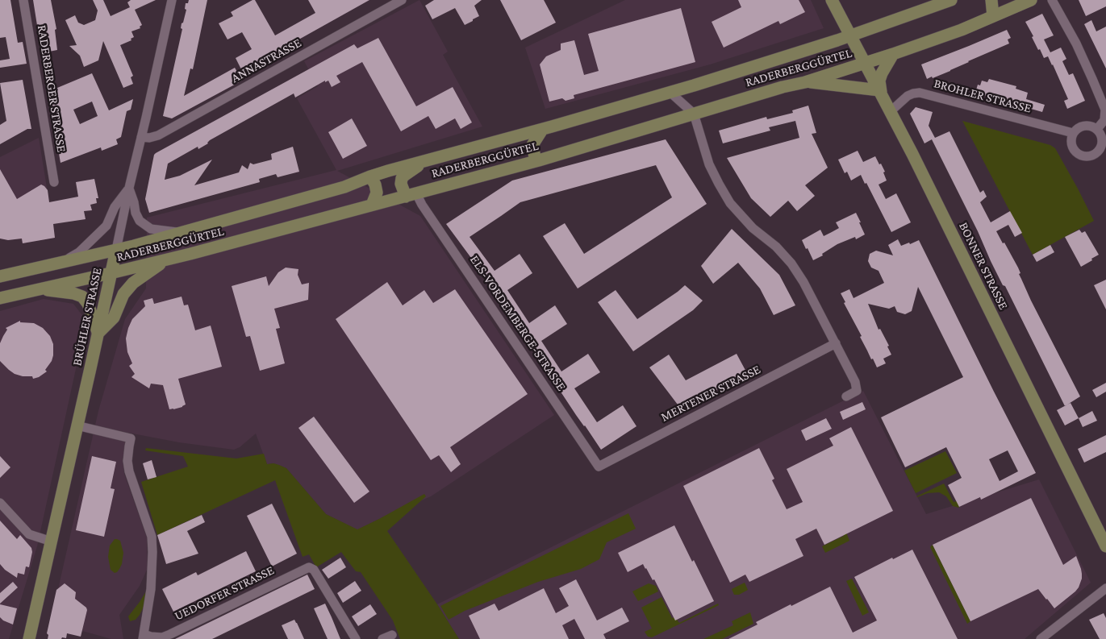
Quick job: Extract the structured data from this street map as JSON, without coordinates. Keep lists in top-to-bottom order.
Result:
{
  "streets": {
    "main road": ["RADERBERGGÜRTEL", "BONNER STRASSE", "BRÜHLER STRASSE"],
    "street": [
      "ANNASTRASSE",
      "RADERBERGER STRASSE",
      "BROHLER STRASSE",
      "ELS-VORDEMBERGE-STRASSE",
      "MERTENER STRASSE",
      "UEDORFER STRASSE"
    ]
  },
  "crossings": [
    ["ANNASTRASSE", "BRÜHLER STRASSE"],
    ["RADERBERGGÜRTEL", "BONNER STRASSE"],
    ["RADERBERGGÜRTEL", "BRÜHLER STRASSE"],
    ["RADERBERGGÜRTEL", "ELS-VORDEMBERGE-STRASSE"],
    ["BROHLER STRASSE", "BONNER STRASSE"],
    ["ELS-VORDEMBERGE-STRASSE", "MERTENER STRASSE"]
  ]
}
